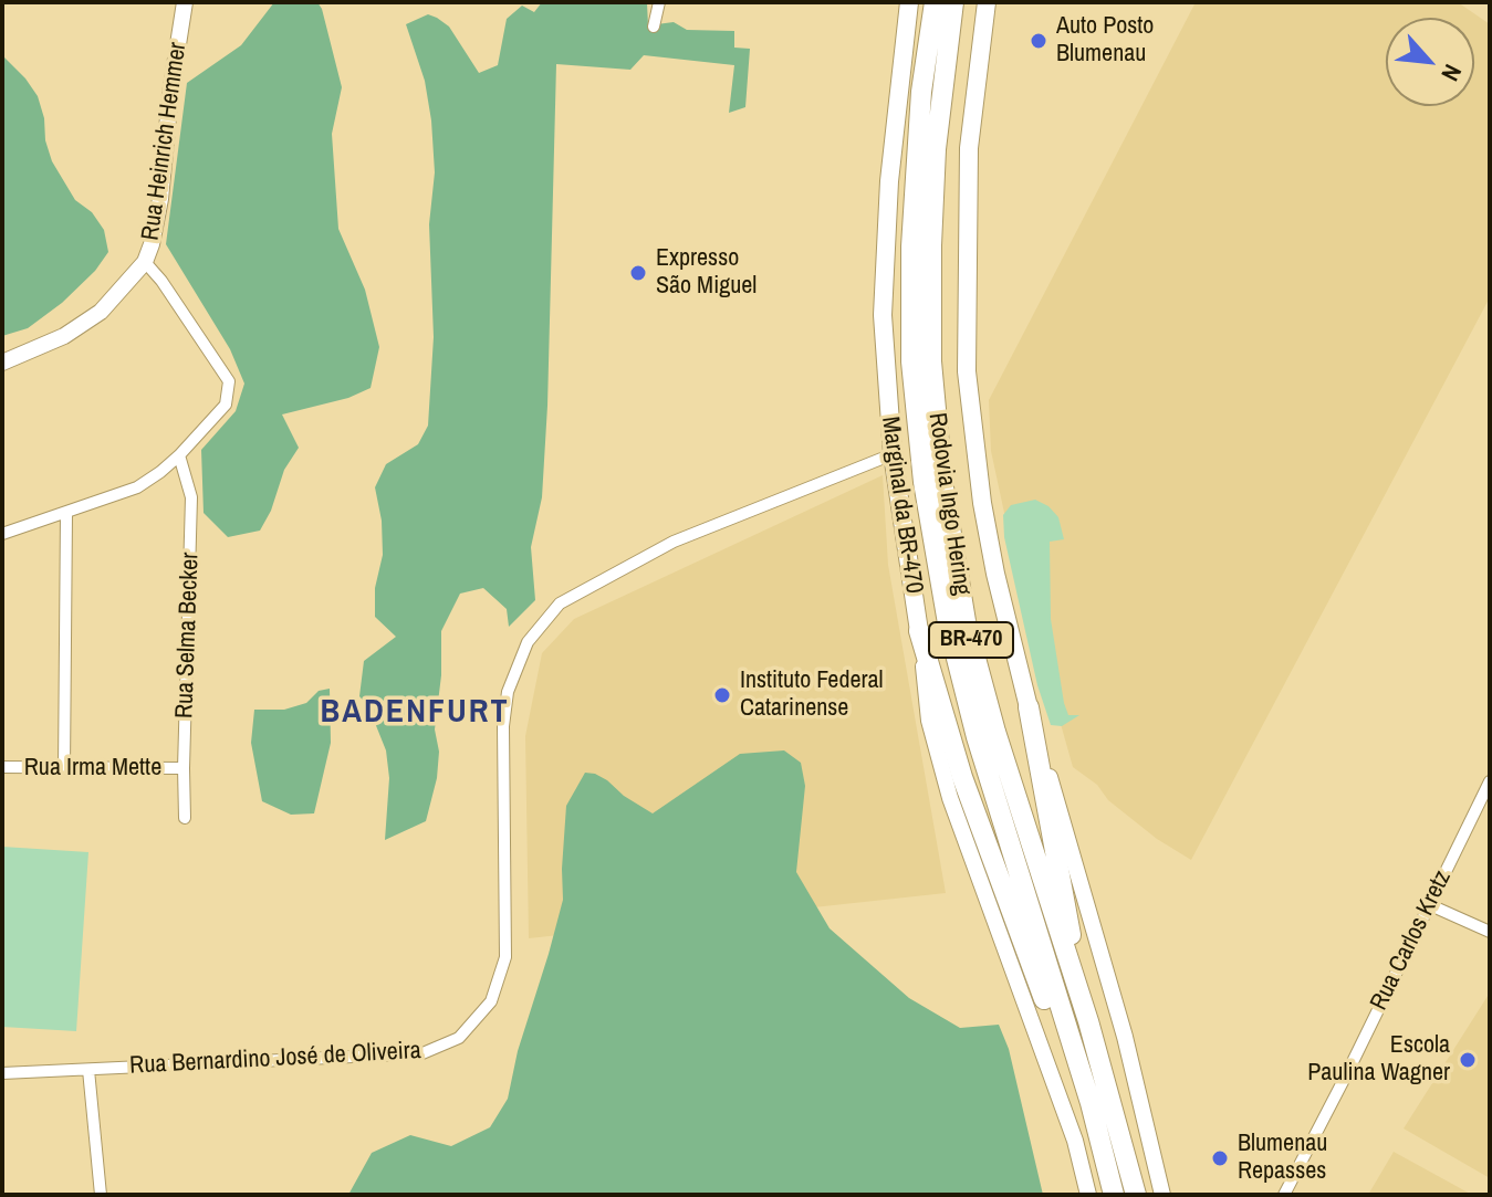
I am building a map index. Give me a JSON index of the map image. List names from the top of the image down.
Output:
{
  "streets": {
    "highway": ["Rodovia Ingo Hering", "BR-470"],
    "main road": ["Rua Heinrich Hemmer", "Marginal da BR-470"],
    "street": [
      "Rua Selma Becker",
      "Rua Irma Mette",
      "Rua Carlos Kretz",
      "Rua Bernardino José de Oliveira"
    ]
  },
  "crossings": [
    ["Marginal da BR-470", "Rua Bernardino José de Oliveira"],
    ["Rua Selma Becker", "Rua Irma Mette"]
  ],
  "districts": ["BADENFURT"],
  "places": [
    "Auto Posto Blumenau",
    "Expresso São Miguel",
    "Instituto Federal Catarinense",
    "Escola Paulina Wagner",
    "Blumenau Repasses"
  ],
  "north": "bottom right"
}
